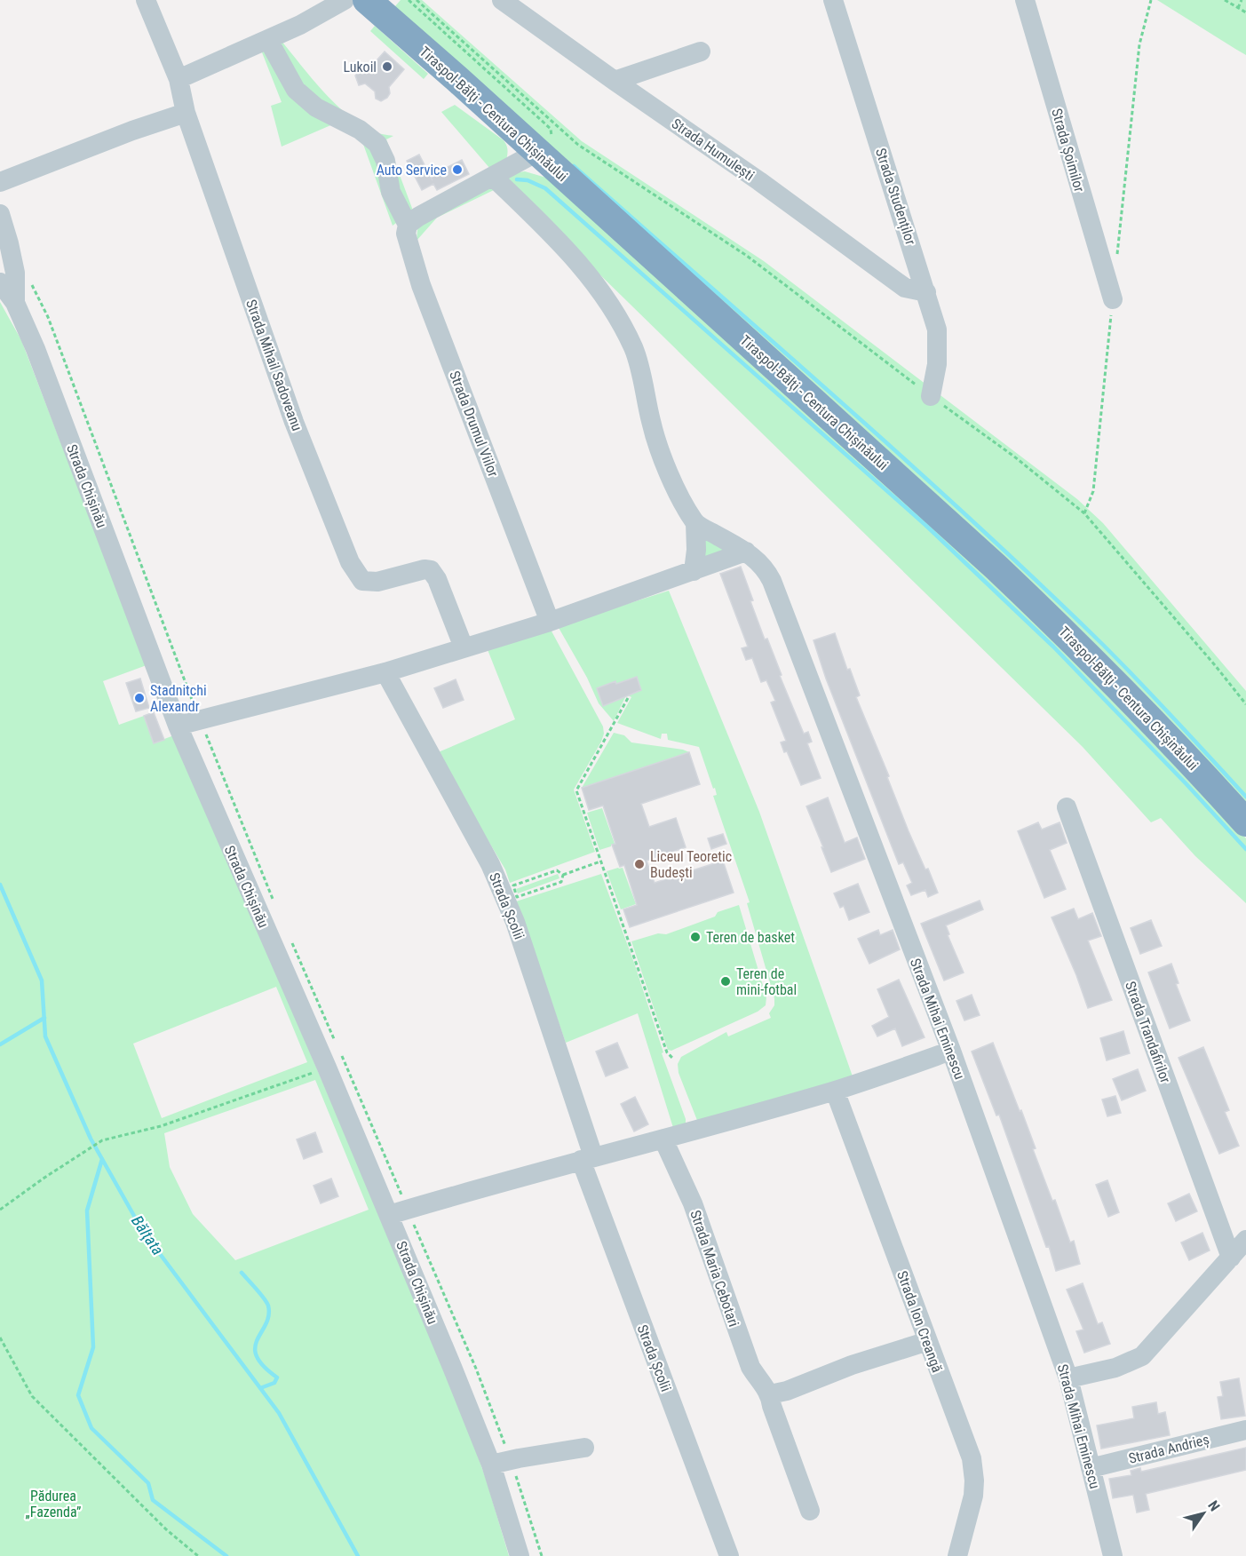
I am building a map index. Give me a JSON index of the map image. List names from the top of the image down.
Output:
{
  "streets": {
    "highway": ["Tiraspol-Bălţi - Centura Chișinăului"],
    "street": [
      "Strada Humulești",
      "Strada Șoimilor",
      "Strada Studenților",
      "Strada Mihail Sadoveanu",
      "Strada Drumul Viilor",
      "Strada Chișinău",
      "Strada Școlii",
      "Strada Mihai Eminescu",
      "Strada Trandafirilor",
      "Strada Maria Cebotari",
      "Strada Ion Creangă",
      "Strada Andrieș"
    ]
  },
  "crossings": [
    ["Strada Humulești", "Strada Studenților"],
    ["Strada Mihai Eminescu", "Strada Andrieș"]
  ],
  "water": ["Bălţata"],
  "parks": ["Pădurea „Fazenda”"],
  "places": [
    "Lukoil",
    "Auto Service",
    "Stadnitchi Alexandr",
    "Liceul Teoretic Budești",
    "Teren de basket",
    "Teren de mini-fotbal"
  ],
  "north": "top right"
}
